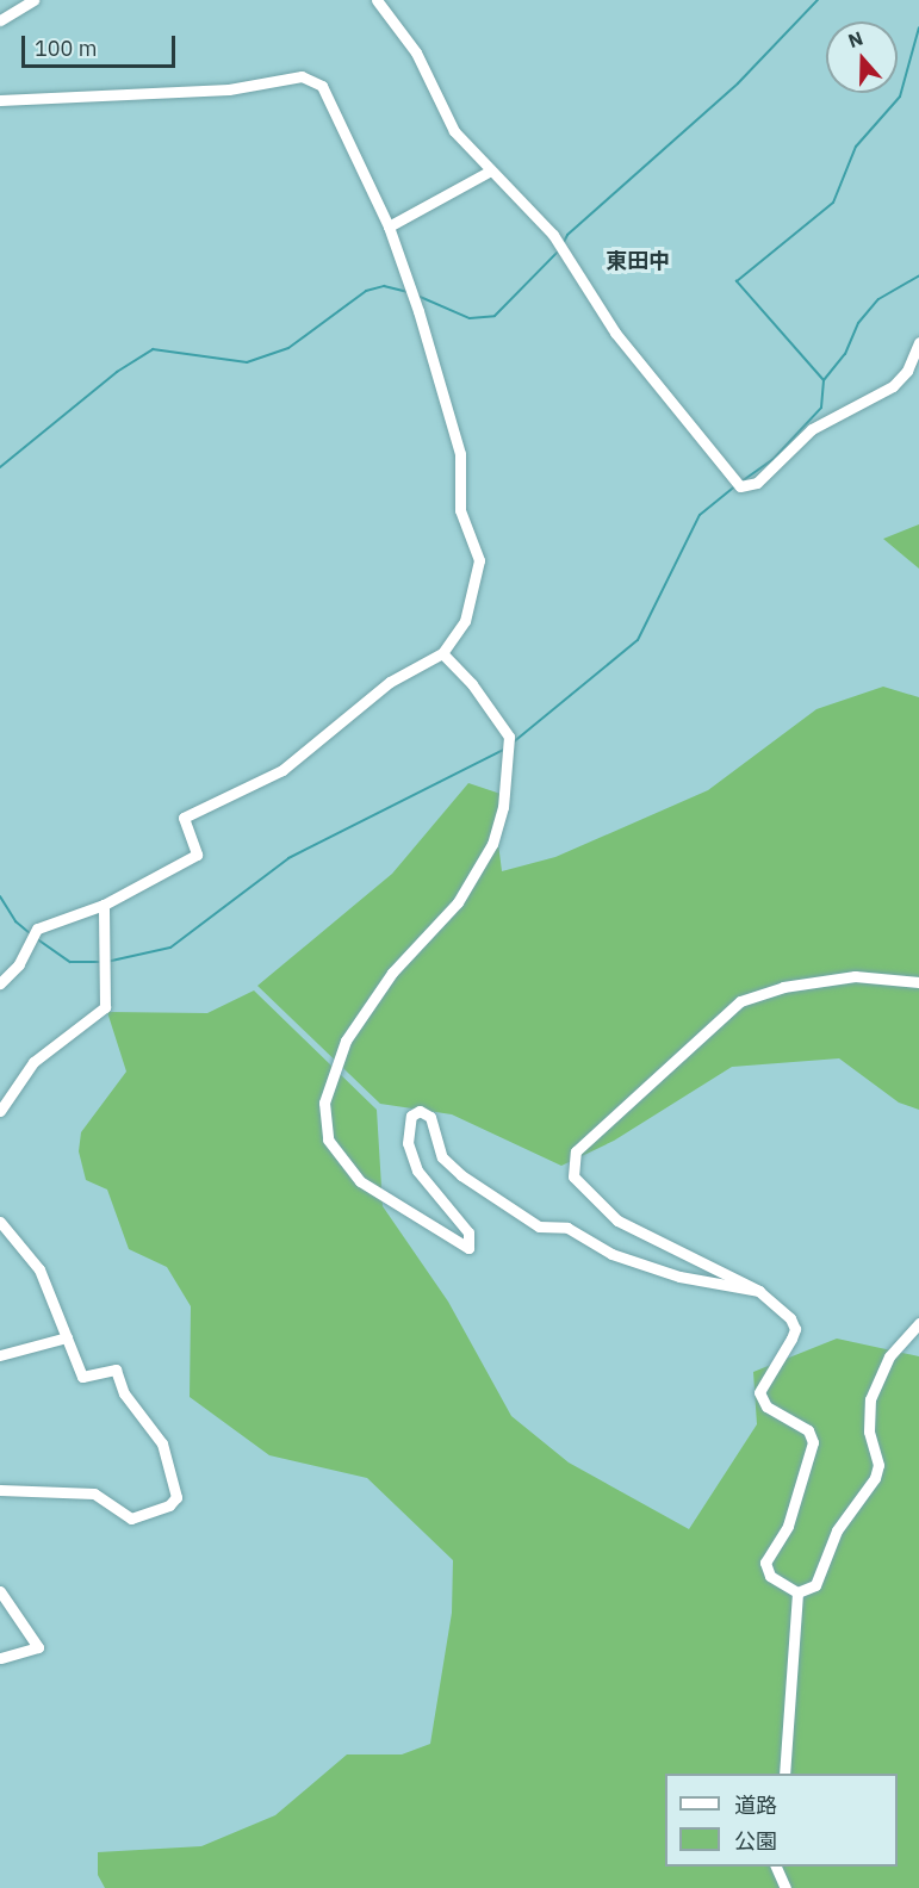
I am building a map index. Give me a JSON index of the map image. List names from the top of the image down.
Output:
{
  "districts": ["東田中"],
  "legend": ["道路", "公園"],
  "scale_bar": "100 m",
  "north": "top"
}
